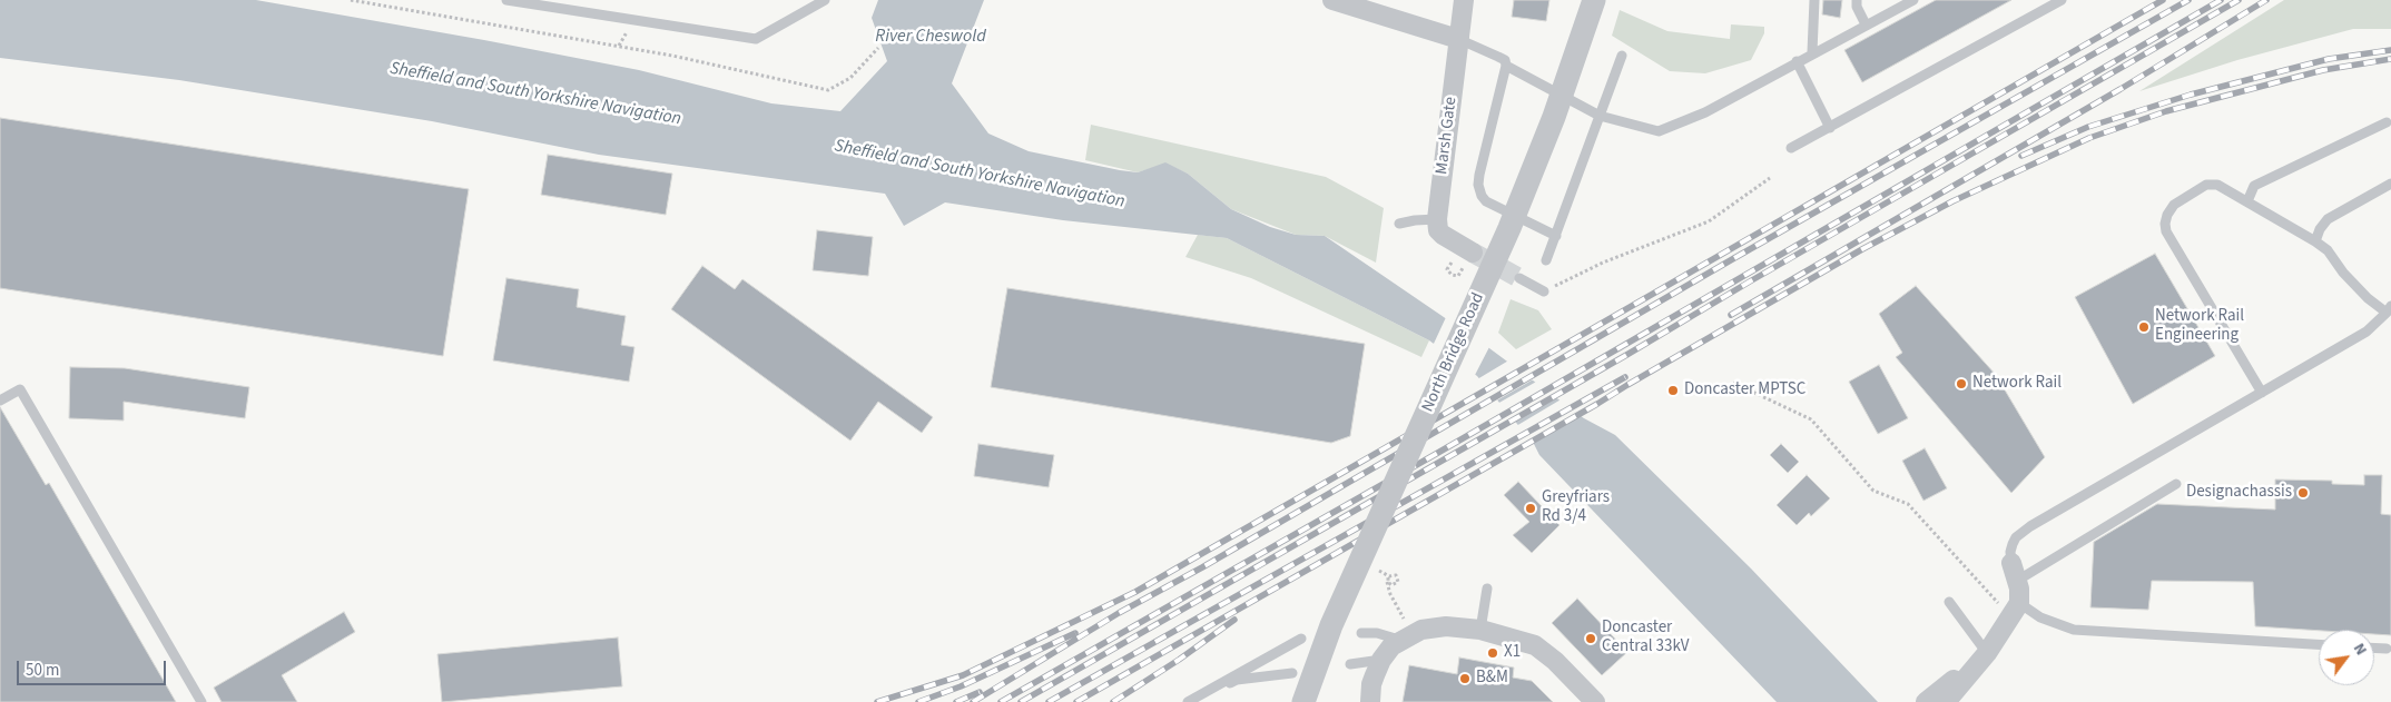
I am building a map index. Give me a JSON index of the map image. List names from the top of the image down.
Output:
{
  "streets": {
    "street": ["Marsh Gate", "North Bridge Road"]
  },
  "water": ["River Cheswold", "Sheffield and South Yorkshire Navigation"],
  "places": [
    "Network Rail Engineering",
    "Network Rail",
    "Doncaster MPTSC",
    "Designachassis",
    "Greyfriars Rd 3/4",
    "Doncaster Central 33kV",
    "X1",
    "B&M"
  ],
  "scale_bar": "50 m",
  "north": "top right"
}
